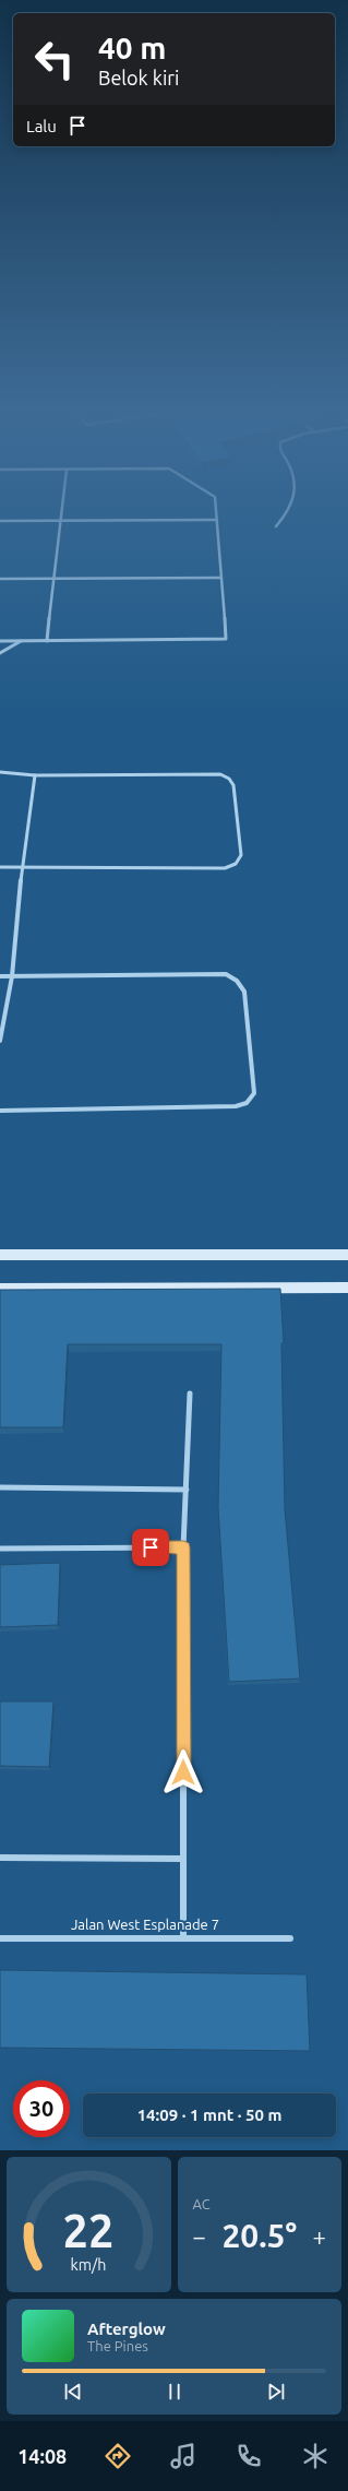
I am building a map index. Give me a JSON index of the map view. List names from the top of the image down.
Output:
{
  "streets": {
    "street": ["Jalan West Esplanade 7"]
  },
  "page": {
    "turn": ["40 m", "Belok kiri"],
    "then": "Lalu",
    "limit": "30",
    "trip": "14:09 · 1 mnt · 50 m",
    "tile": "AC",
    "heat": ["−", "20.5°", "+"],
    "song": ["Afterglow", "The Pines"],
    "tabs": "14:08",
    "gauge": ["22", "km/h"]
  }
}
